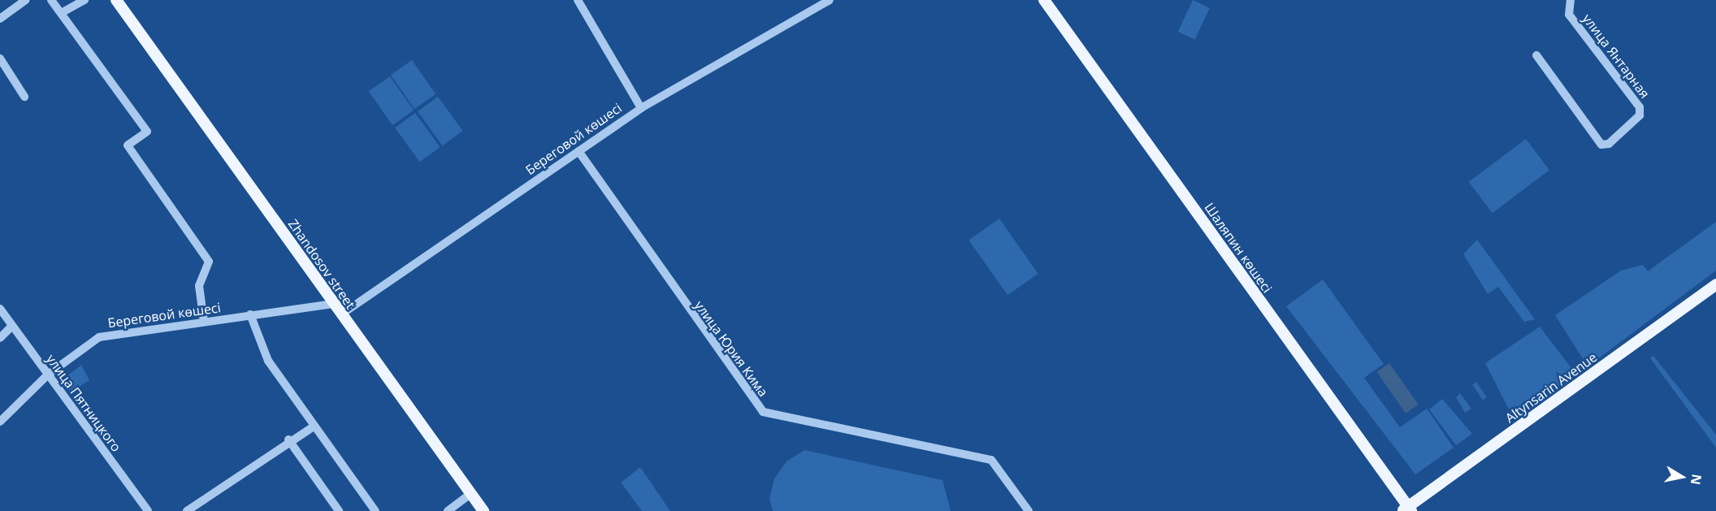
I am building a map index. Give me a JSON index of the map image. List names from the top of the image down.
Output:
{
  "streets": {
    "main road": ["Шаляпин көшесі", "Zhandosov street", "Altynsarin Avenue"],
    "street": [
      "улица Янтарная",
      "Береговой көшесі",
      "улица Юрия Кима",
      "улица Пятницкого"
    ]
  },
  "crossings": [
    ["Береговой көшесі", "Zhandosov street"],
    ["Береговой көшесі", "улица Юрия Кима"],
    ["Береговой көшесі", "улица Пятницкого"],
    ["Шаляпин көшесі", "Altynsarin Avenue"]
  ],
  "north": "right"
}
